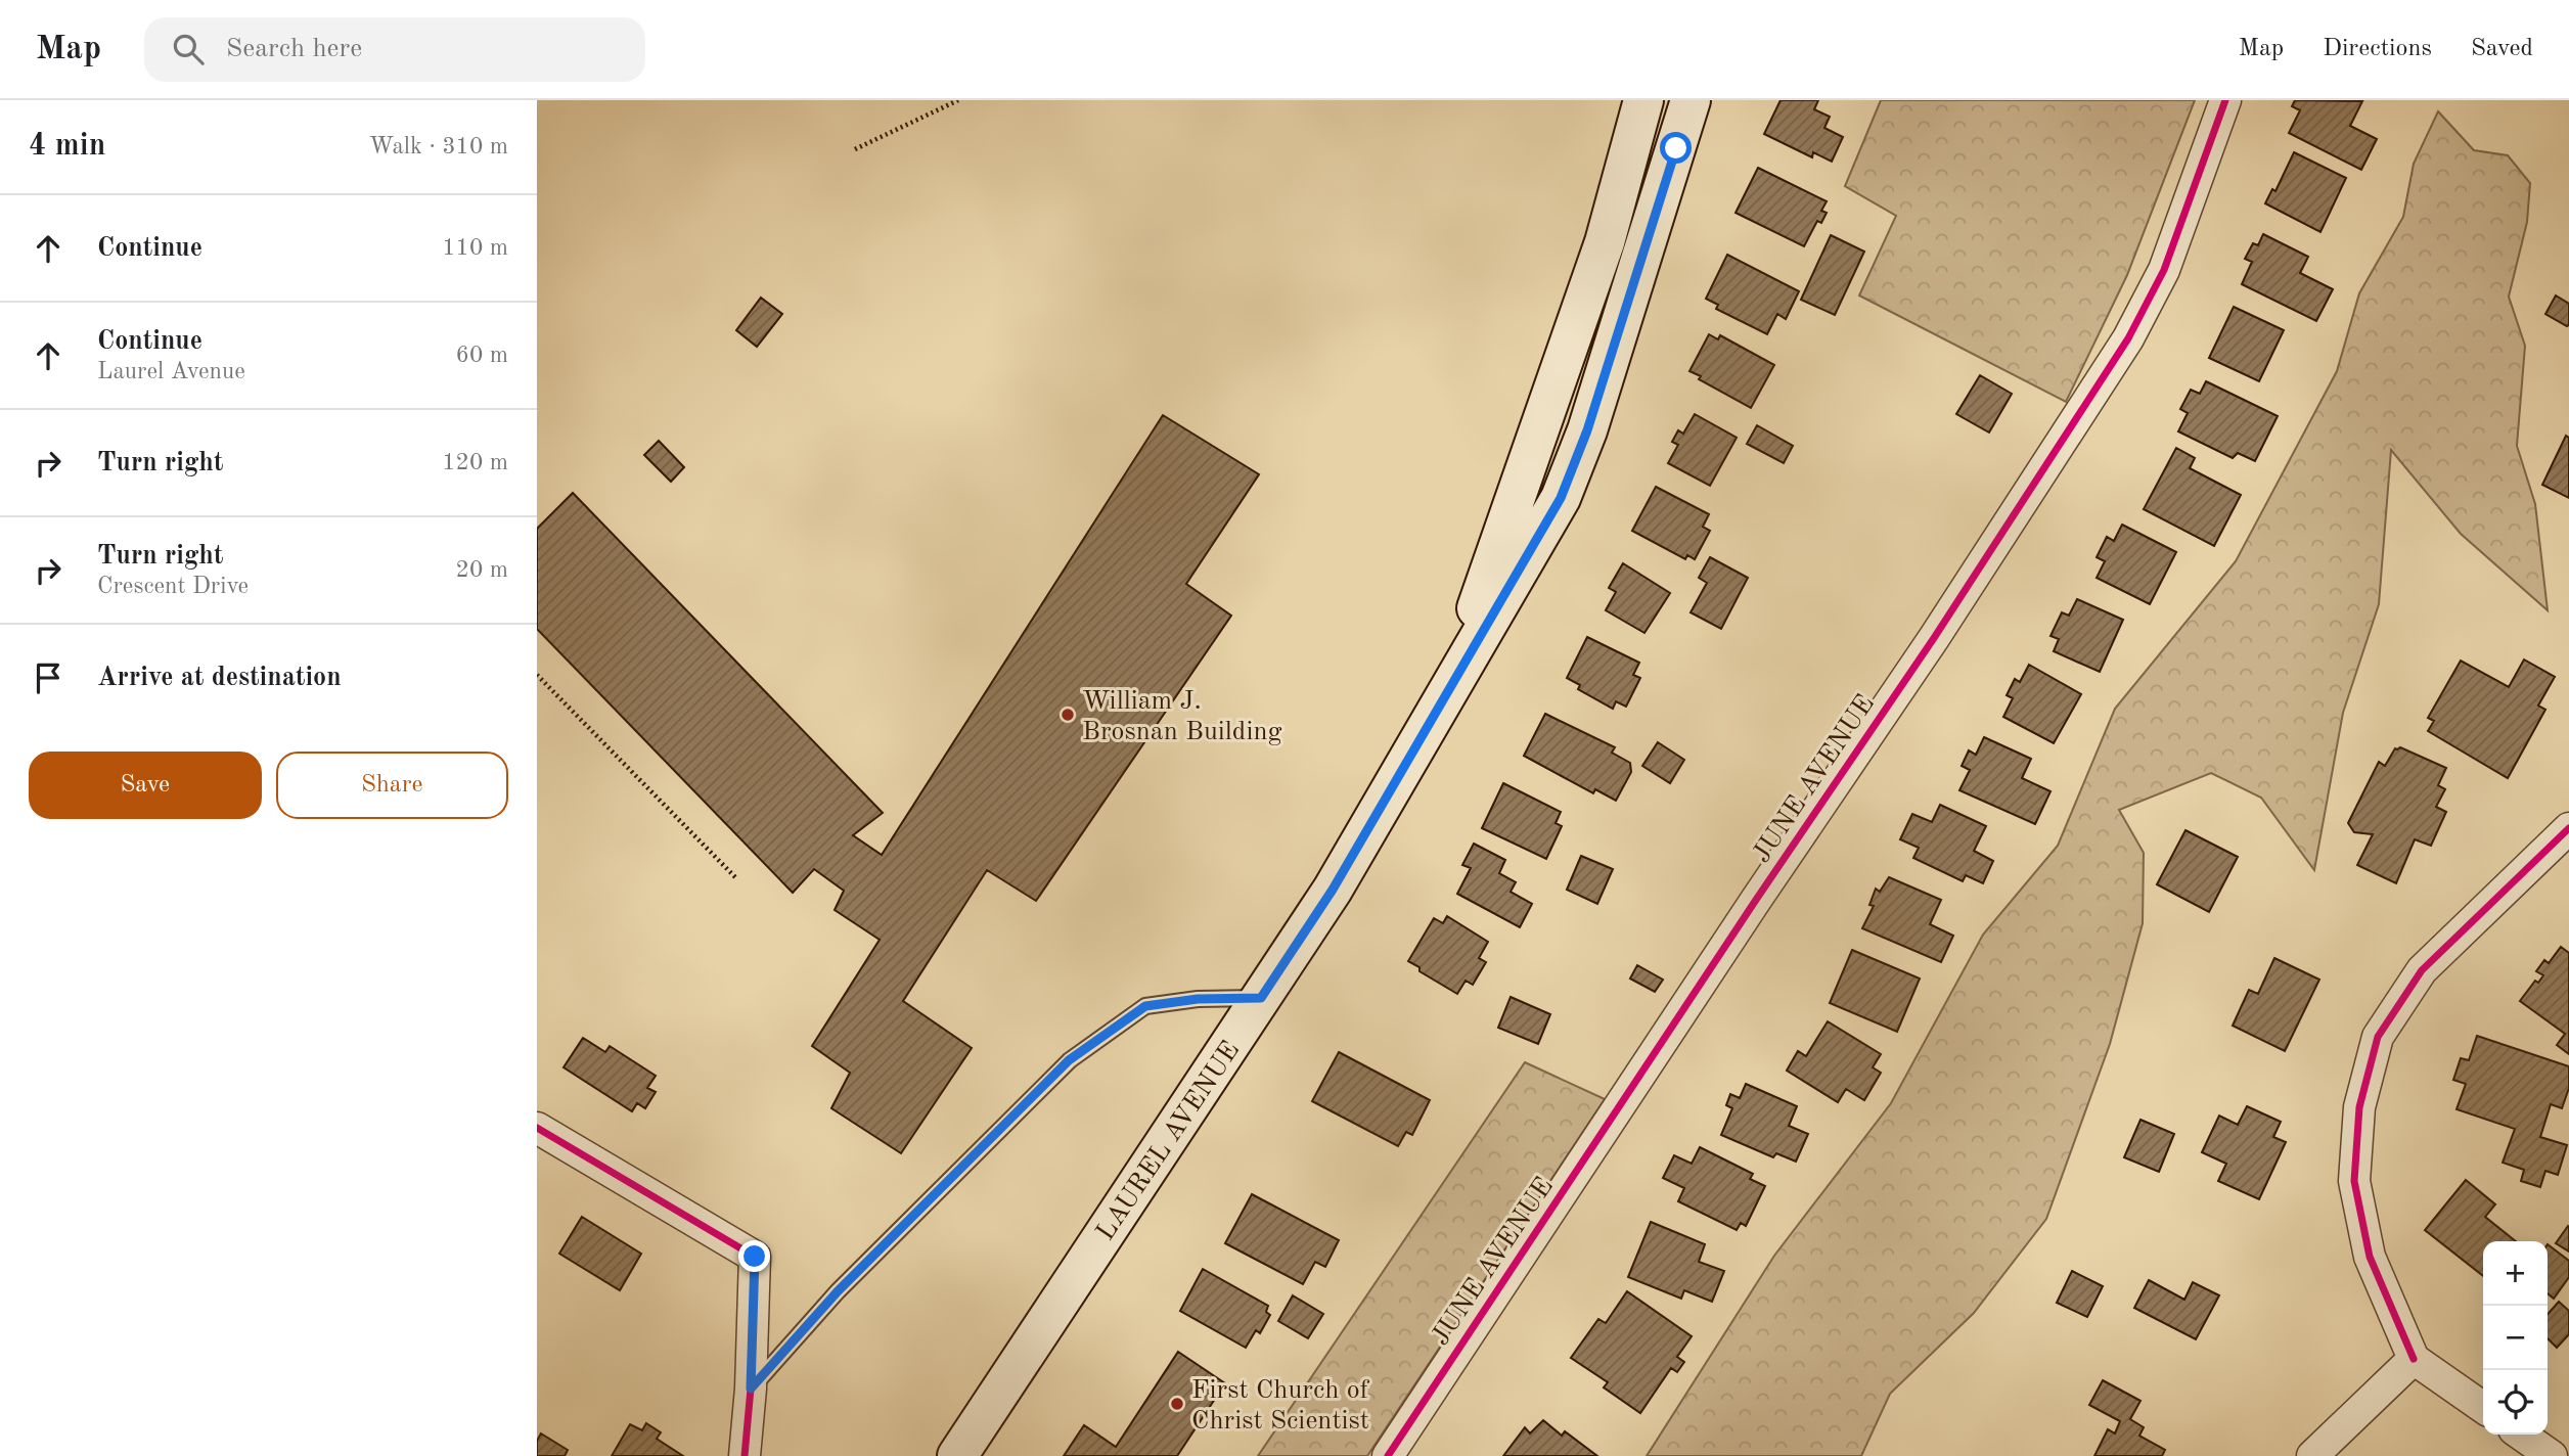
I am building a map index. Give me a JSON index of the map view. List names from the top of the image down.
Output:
{
  "streets": {
    "main road": ["LAUREL AVENUE"],
    "street": ["JUNE AVENUE"]
  },
  "places": ["William J. Brosnan Building", "First Church of Christ Scientist"],
  "page": {
    "header": "Map",
    "search": "Search here",
    "nav": ["Map", "Directions", "Saved"],
    "heading": ["4 min", "Walk · 310 m"],
    "list": [
      ["Continue", "110 m"],
      ["Continue", "Laurel Avenue", "60 m"],
      ["Turn right", "120 m"],
      ["Turn right", "Crescent Drive", "20 m"],
      "Arrive at destination"
    ],
    "buttons": ["Save", "Share"],
    "map_buttons": ["+", "−"]
  }
}
